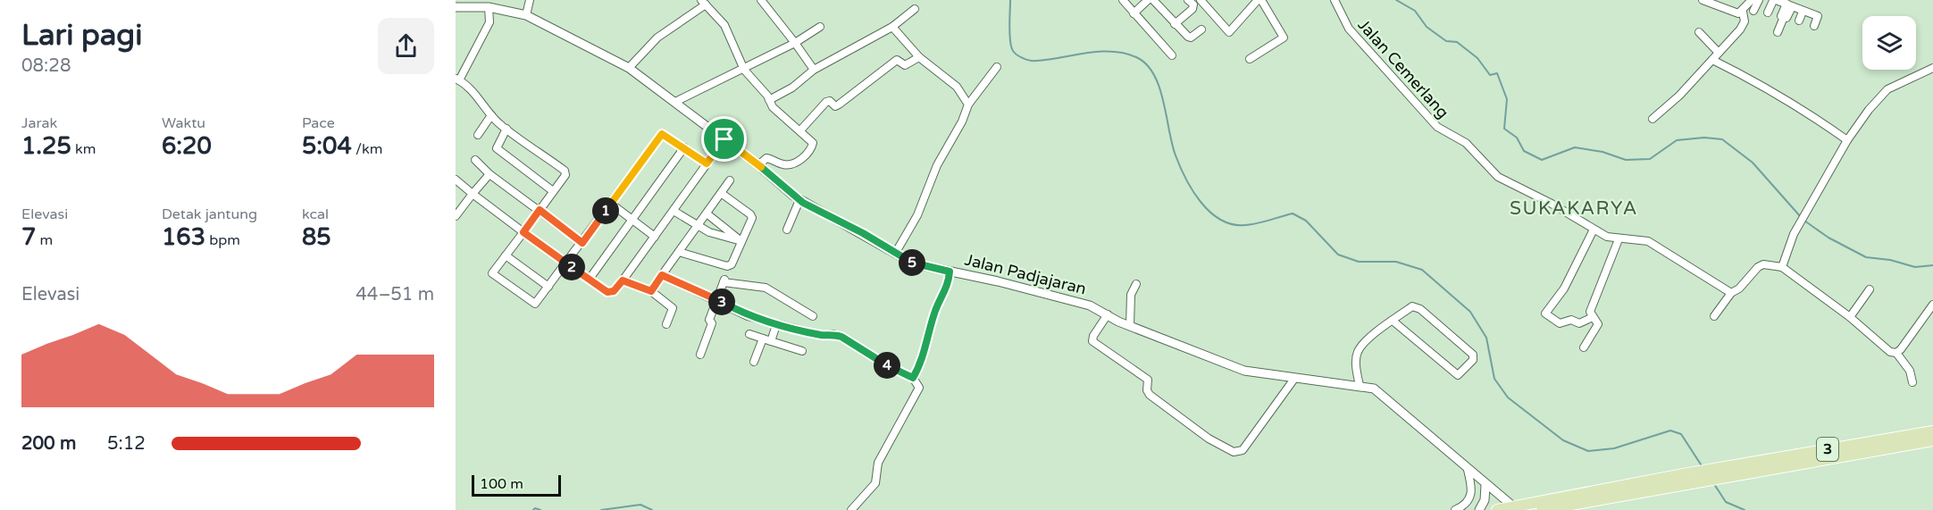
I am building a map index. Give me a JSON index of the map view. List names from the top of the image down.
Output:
{
  "streets": {
    "main road": ["3"],
    "street": ["Jalan Cemerlang", "Jalan Padjajaran"]
  },
  "crossings": [
    ["Jalan Padjajaran", "3"]
  ],
  "districts": ["SUKAKARYA"],
  "scale_bar": "100 m",
  "page": {
    "heading": ["Lari pagi", "08:28"],
    "stats": [
      ["Jarak", "1.25 km"],
      ["Waktu", "6:20"],
      ["Pace", "5:04 /km"],
      ["Elevasi", "7 m"],
      ["Detak jantung", "163 bpm"],
      ["kcal", "85"]
    ],
    "pins": [
      "1",
      "5",
      "2",
      "3",
      "4"
    ],
    "chart": ["Elevasi", "44–51 m"],
    "list": [
      {
        "name": "200 m",
        "note": "5:12"
      }
    ],
    "scale": "100 m"
  }
}
